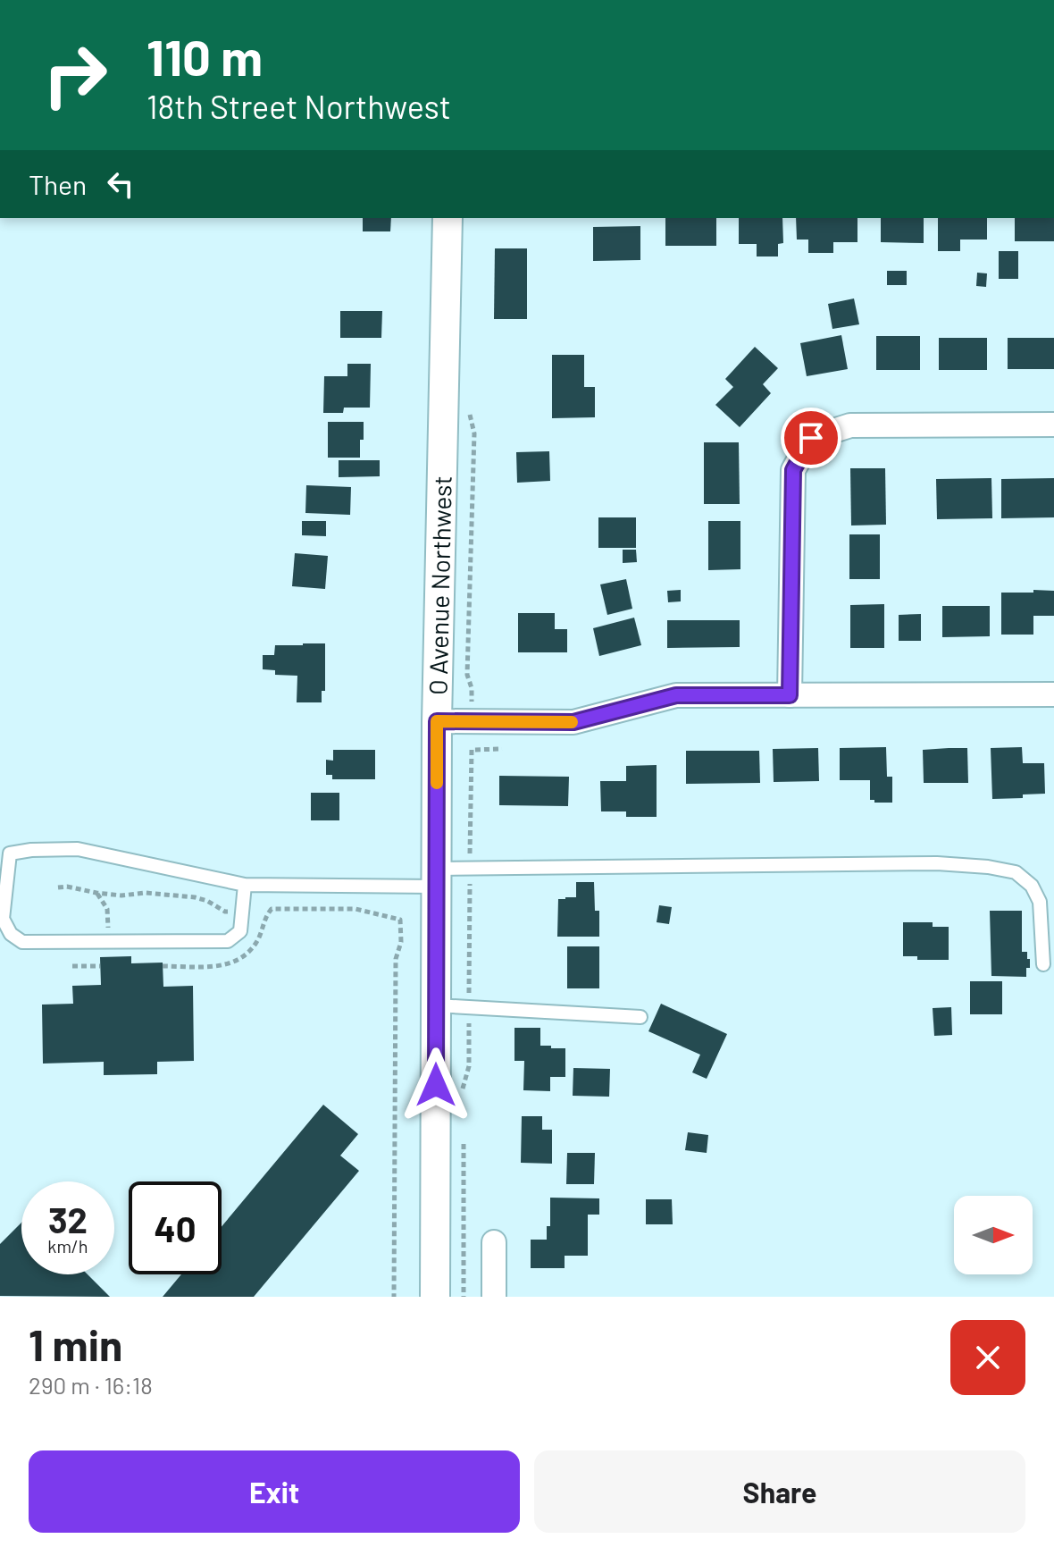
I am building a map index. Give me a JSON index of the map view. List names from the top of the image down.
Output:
{
  "streets": {
    "street": ["O Avenue Northwest"]
  },
  "north": "right",
  "page": {
    "turn": ["110 m", "18th Street Northwest"],
    "then": "Then",
    "speed": "32 km/h",
    "limit": "40",
    "heading": ["1 min", "290 m · 16:18"],
    "buttons": ["Exit", "Share"]
  }
}
